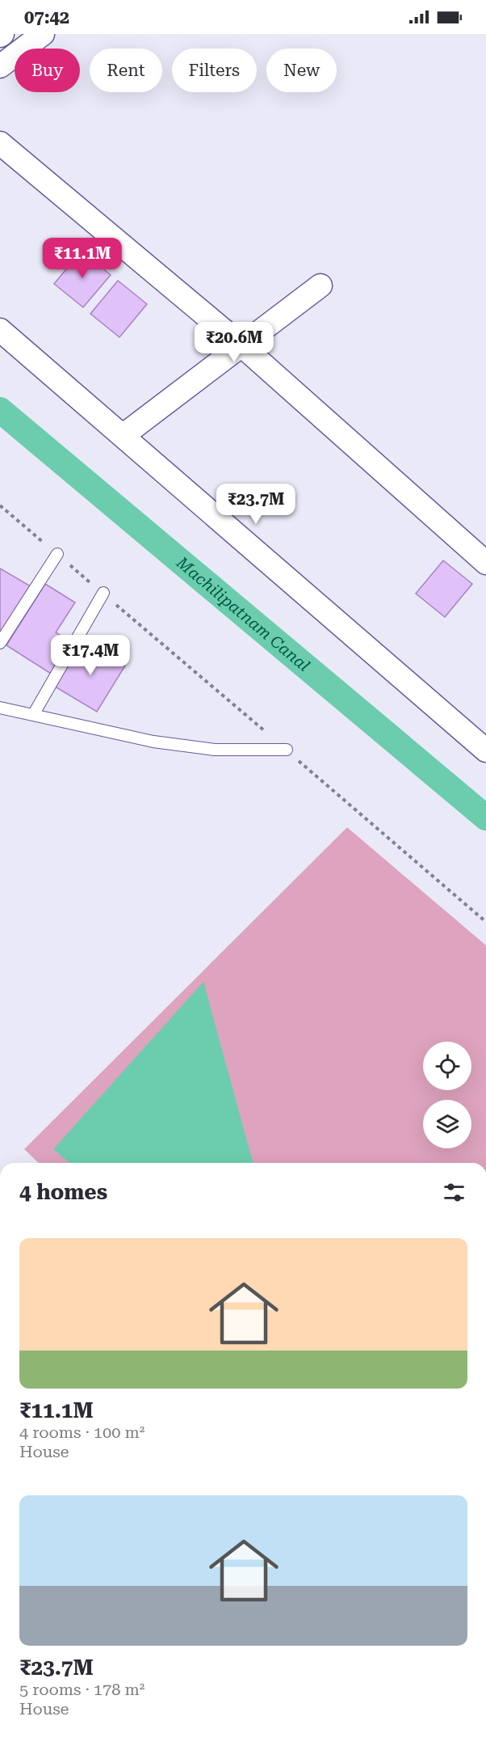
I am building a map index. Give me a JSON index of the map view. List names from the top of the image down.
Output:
{
  "water": ["Machilipatnam Canal"],
  "page": {
    "status": "07:42",
    "chip": [
      "Buy",
      "Rent",
      "Filters",
      "New"
    ],
    "price": [
      "₹11.1M",
      "₹20.6M",
      "₹23.7M",
      "₹17.4M"
    ],
    "heading": "4 homes",
    "list": [
      {
        "name": "₹11.1M",
        "note": "4 rooms · 100 m² · House"
      },
      {
        "name": "₹23.7M",
        "note": "5 rooms · 178 m² · House"
      }
    ]
  }
}
